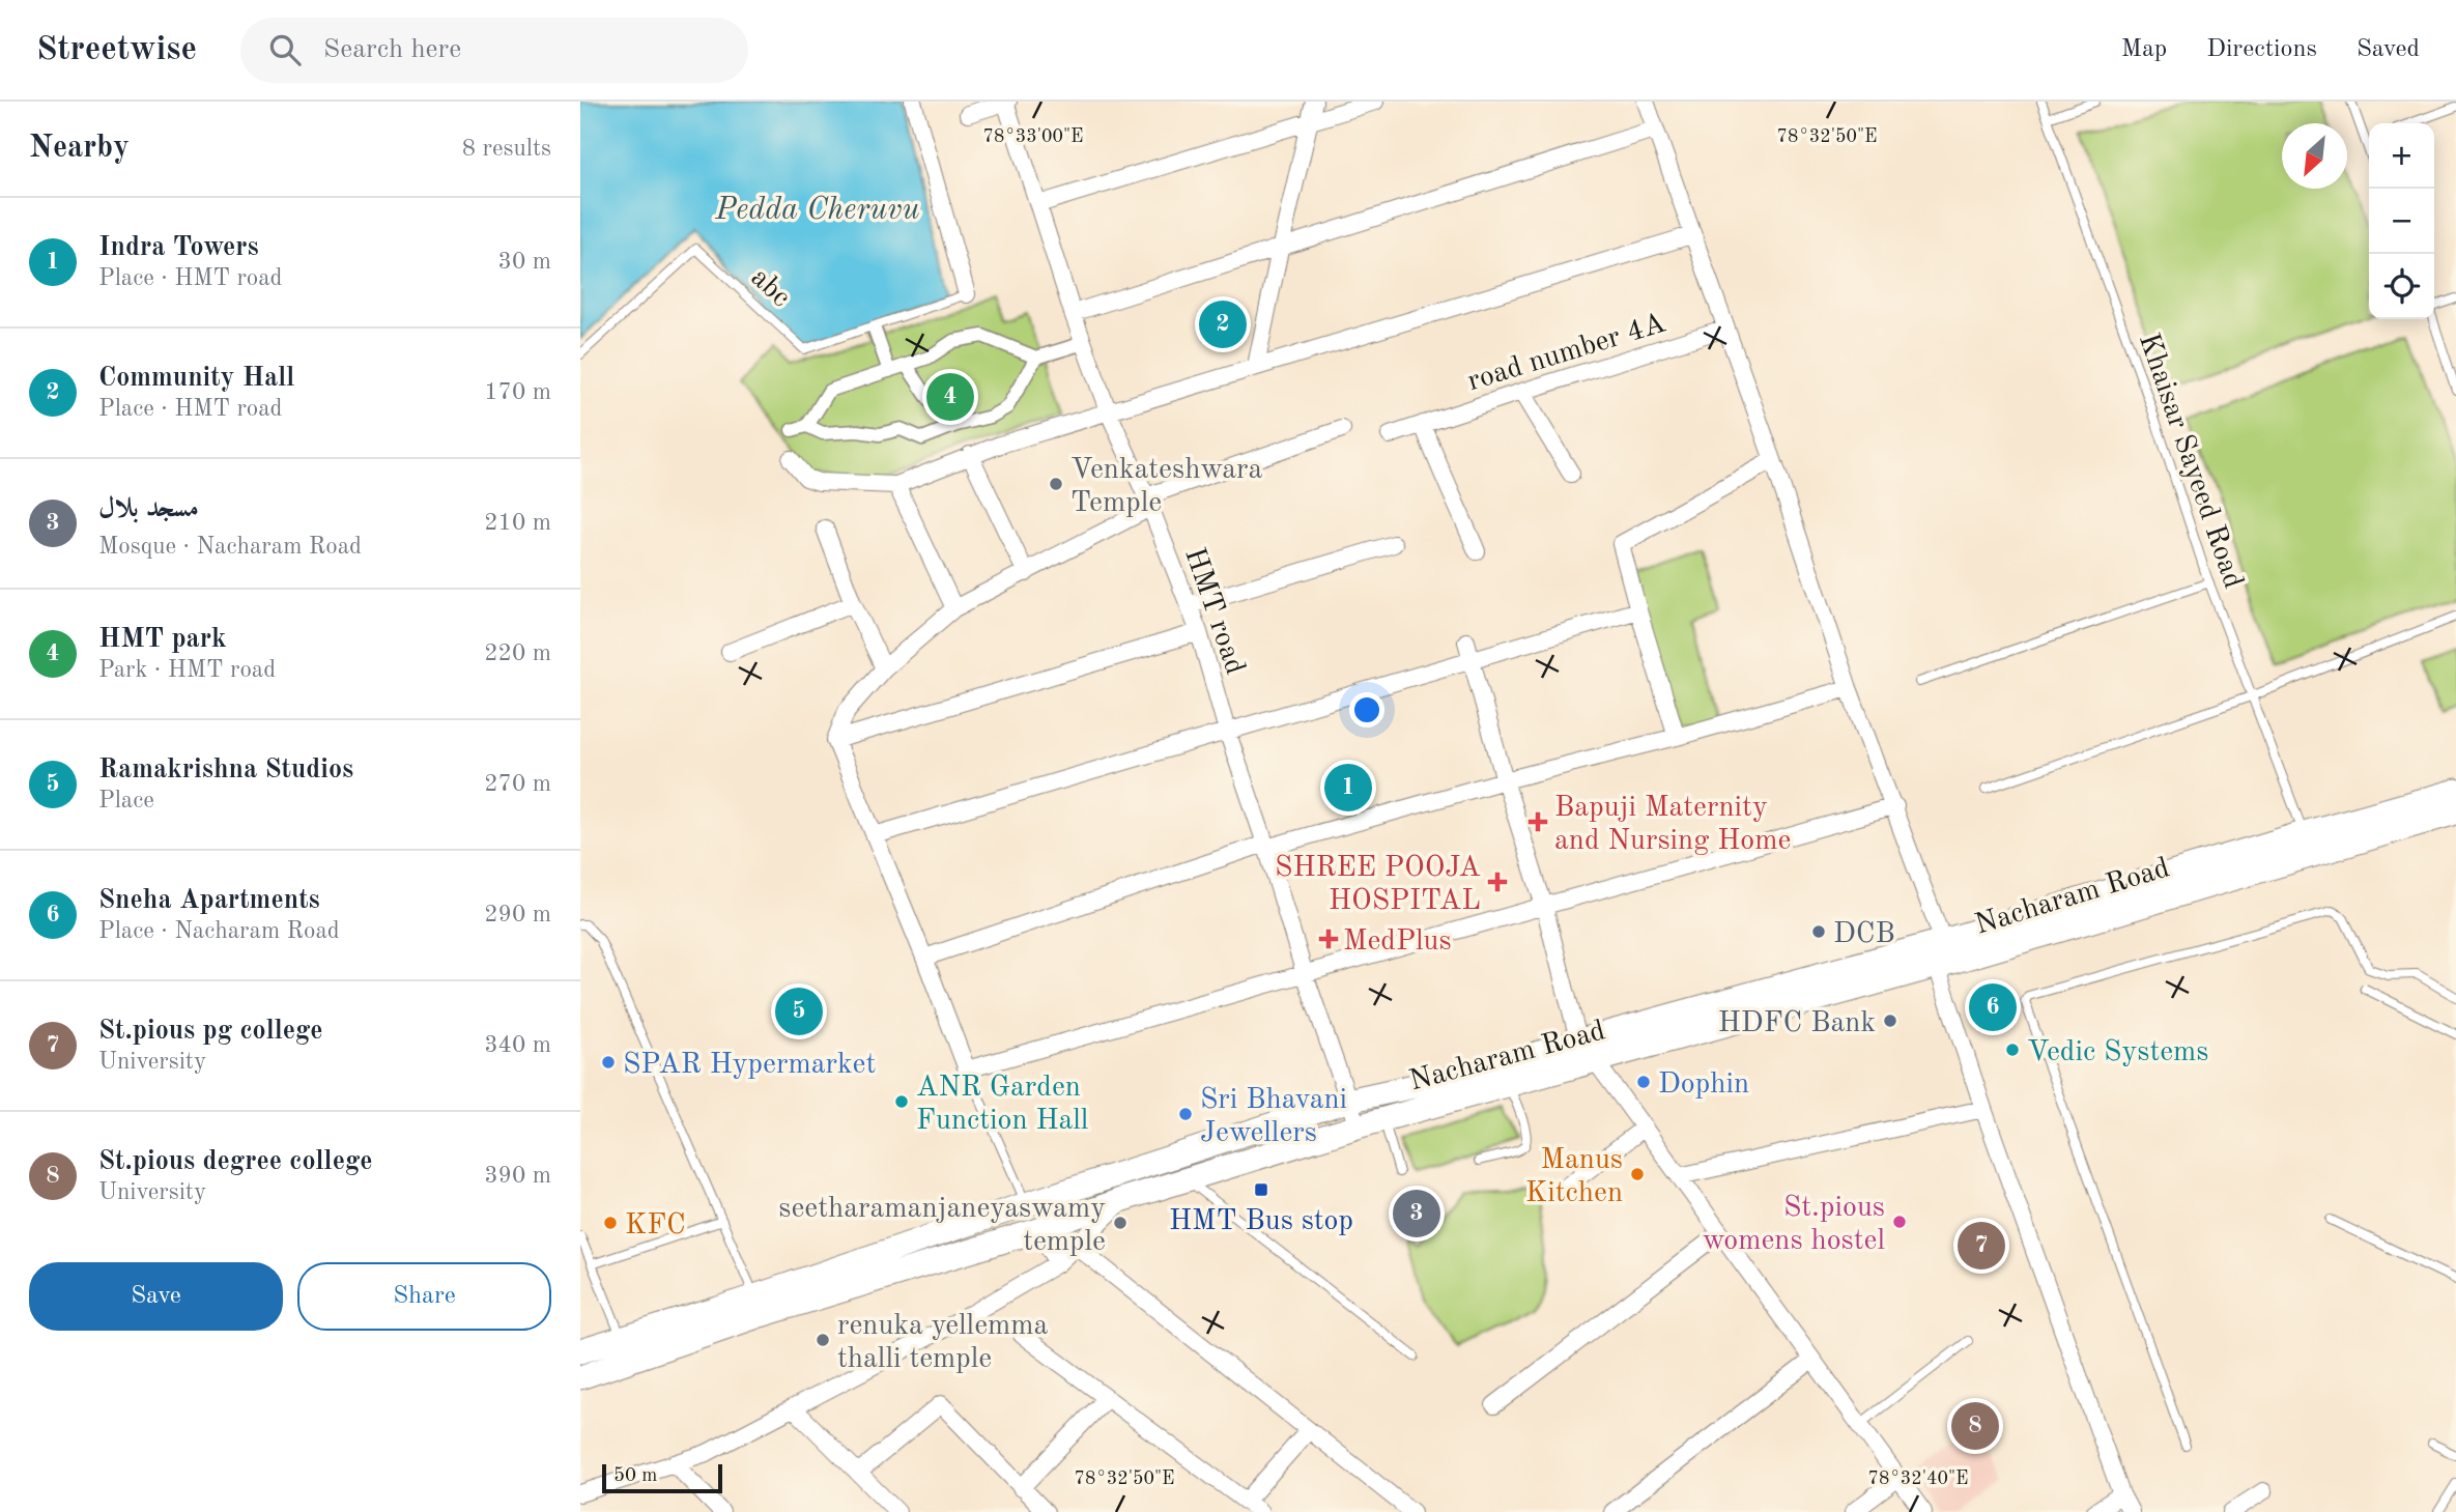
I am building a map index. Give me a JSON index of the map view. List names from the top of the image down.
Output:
{
  "streets": {
    "main road": ["Nacharam Road"],
    "street": ["road number 4A", "HMT road"],
    "lane": ["abc", "Khaisar Sayeed Road"]
  },
  "crossings": [
    ["Khaisar Sayeed Road", "Nacharam Road"],
    ["HMT road", "Nacharam Road"]
  ],
  "water": ["Pedda Cheruvu"],
  "places": {
    "other": [
      "Venkateshwara Temple",
      "DCB",
      "HDFC Bank",
      "Vedic Systems",
      "SPAR Hypermarket",
      "Dophin",
      "ANR Garden Function Hall",
      "Sri Bhavani Jewellers",
      "Manus Kitchen",
      "St.pious womens hostel",
      "KFC",
      "seetharamanjaneyaswamy temple",
      "renuka yellemma thalli temple"
    ],
    "health": ["Bapuji Maternity and Nursing Home", "SHREE POOJA HOSPITAL", "MedPlus"],
    "transit": ["HMT Bus stop"]
  },
  "scale_bar": "50 m",
  "north": "bottom left",
  "page": {
    "header": "Streetwise",
    "search": "Search here",
    "nav": ["Map", "Directions", "Saved"],
    "heading": ["Nearby", "8 results"],
    "map_buttons": ["+", "−"],
    "list": [
      {
        "mark": "1",
        "name": "Indra Towers",
        "note": "Place · HMT road",
        "value": "30 m"
      },
      {
        "mark": "2",
        "name": "Community Hall",
        "note": "Place · HMT road",
        "value": "170 m"
      },
      {
        "mark": "3",
        "name": "مسجد بلال",
        "note": "Mosque · Nacharam Road",
        "value": "210 m"
      },
      {
        "mark": "4",
        "name": "HMT park",
        "note": "Park · HMT road",
        "value": "220 m"
      },
      {
        "mark": "5",
        "name": "Ramakrishna Studios",
        "note": "Place",
        "value": "270 m"
      },
      {
        "mark": "6",
        "name": "Sneha Apartments",
        "note": "Place · Nacharam Road",
        "value": "290 m"
      },
      {
        "mark": "7",
        "name": "St.pious pg college",
        "note": "University",
        "value": "340 m"
      },
      {
        "mark": "8",
        "name": "St.pious degree college",
        "note": "University",
        "value": "390 m"
      }
    ],
    "pins": [
      "2",
      "4",
      "1",
      "6",
      "5",
      "3",
      "7",
      "8"
    ],
    "buttons": ["Save", "Share"],
    "scale": "50 m"
  },
  "coordinates": ["78°33'00\"E", "78°32'50\"E", "78°32'40\"E"]
}
